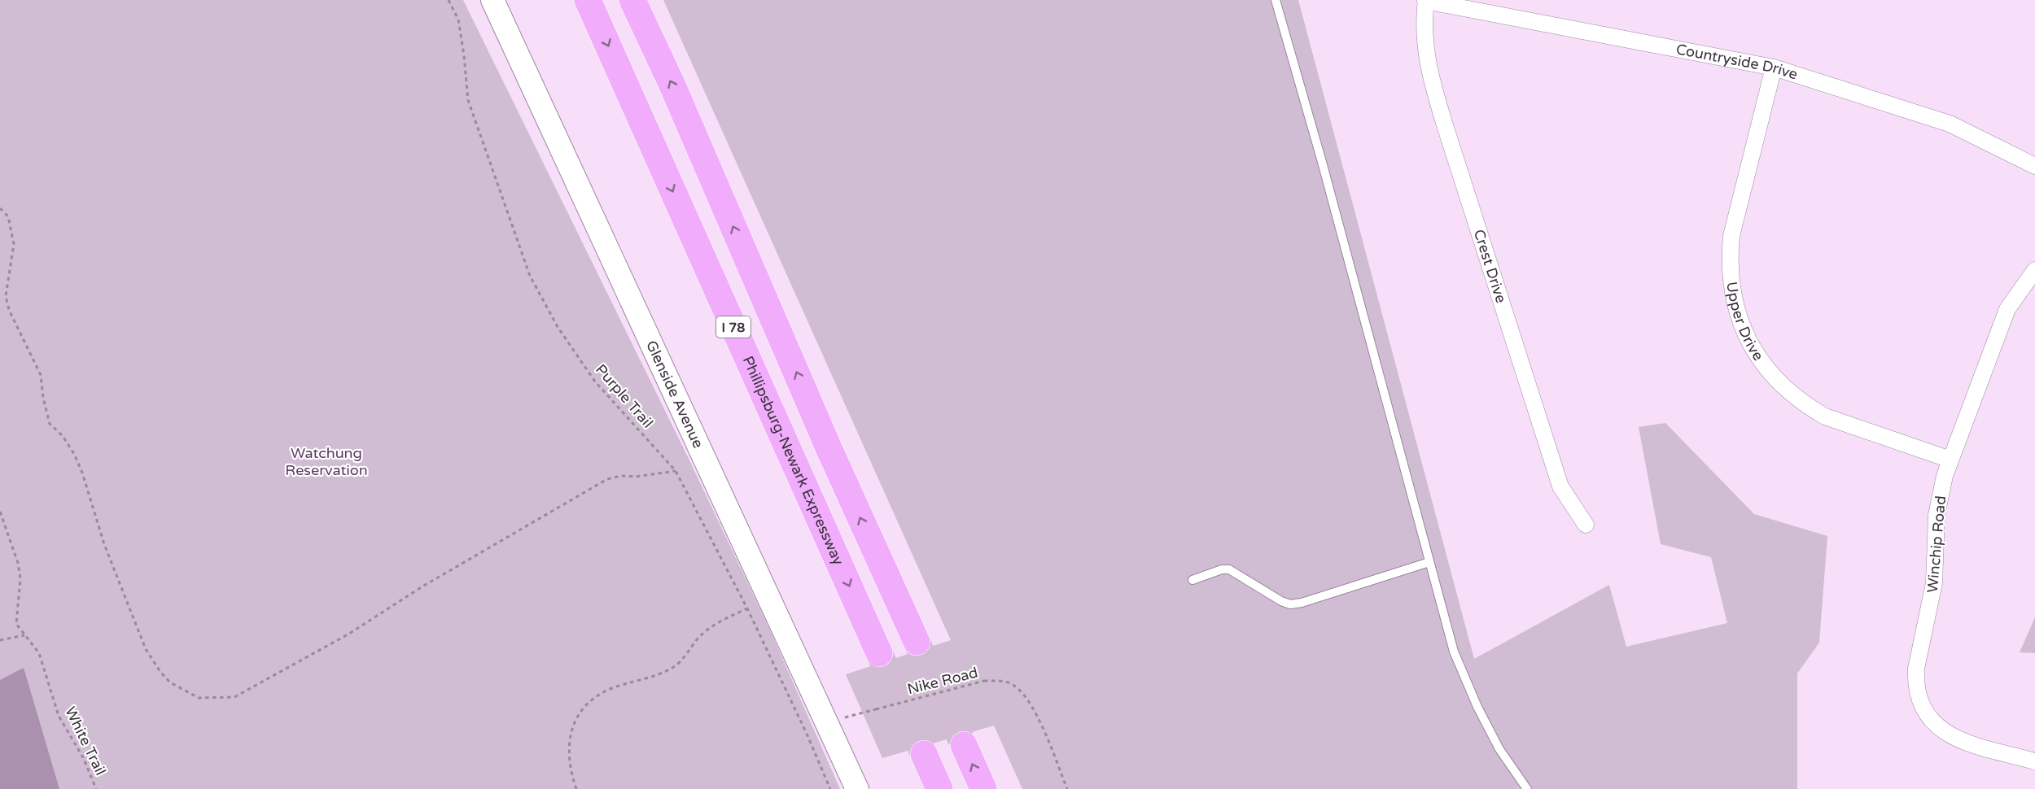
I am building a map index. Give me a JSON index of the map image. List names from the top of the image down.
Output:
{
  "streets": {
    "highway": ["I 78", "Phillipsburg-Newark Expressway"],
    "main road": ["Glenside Avenue"],
    "street": [
      "Countryside Drive",
      "Crest Drive",
      "Upper Drive",
      "Winchip Road"
    ],
    "path": ["Purple Trail", "Nike Road", "White Trail"]
  },
  "crossings": [
    ["Countryside Drive", "Crest Drive"],
    ["Countryside Drive", "Upper Drive"],
    ["Upper Drive", "Winchip Road"],
    ["Glenside Avenue", "Nike Road"]
  ],
  "parks": ["Watchung Reservation"]
}
